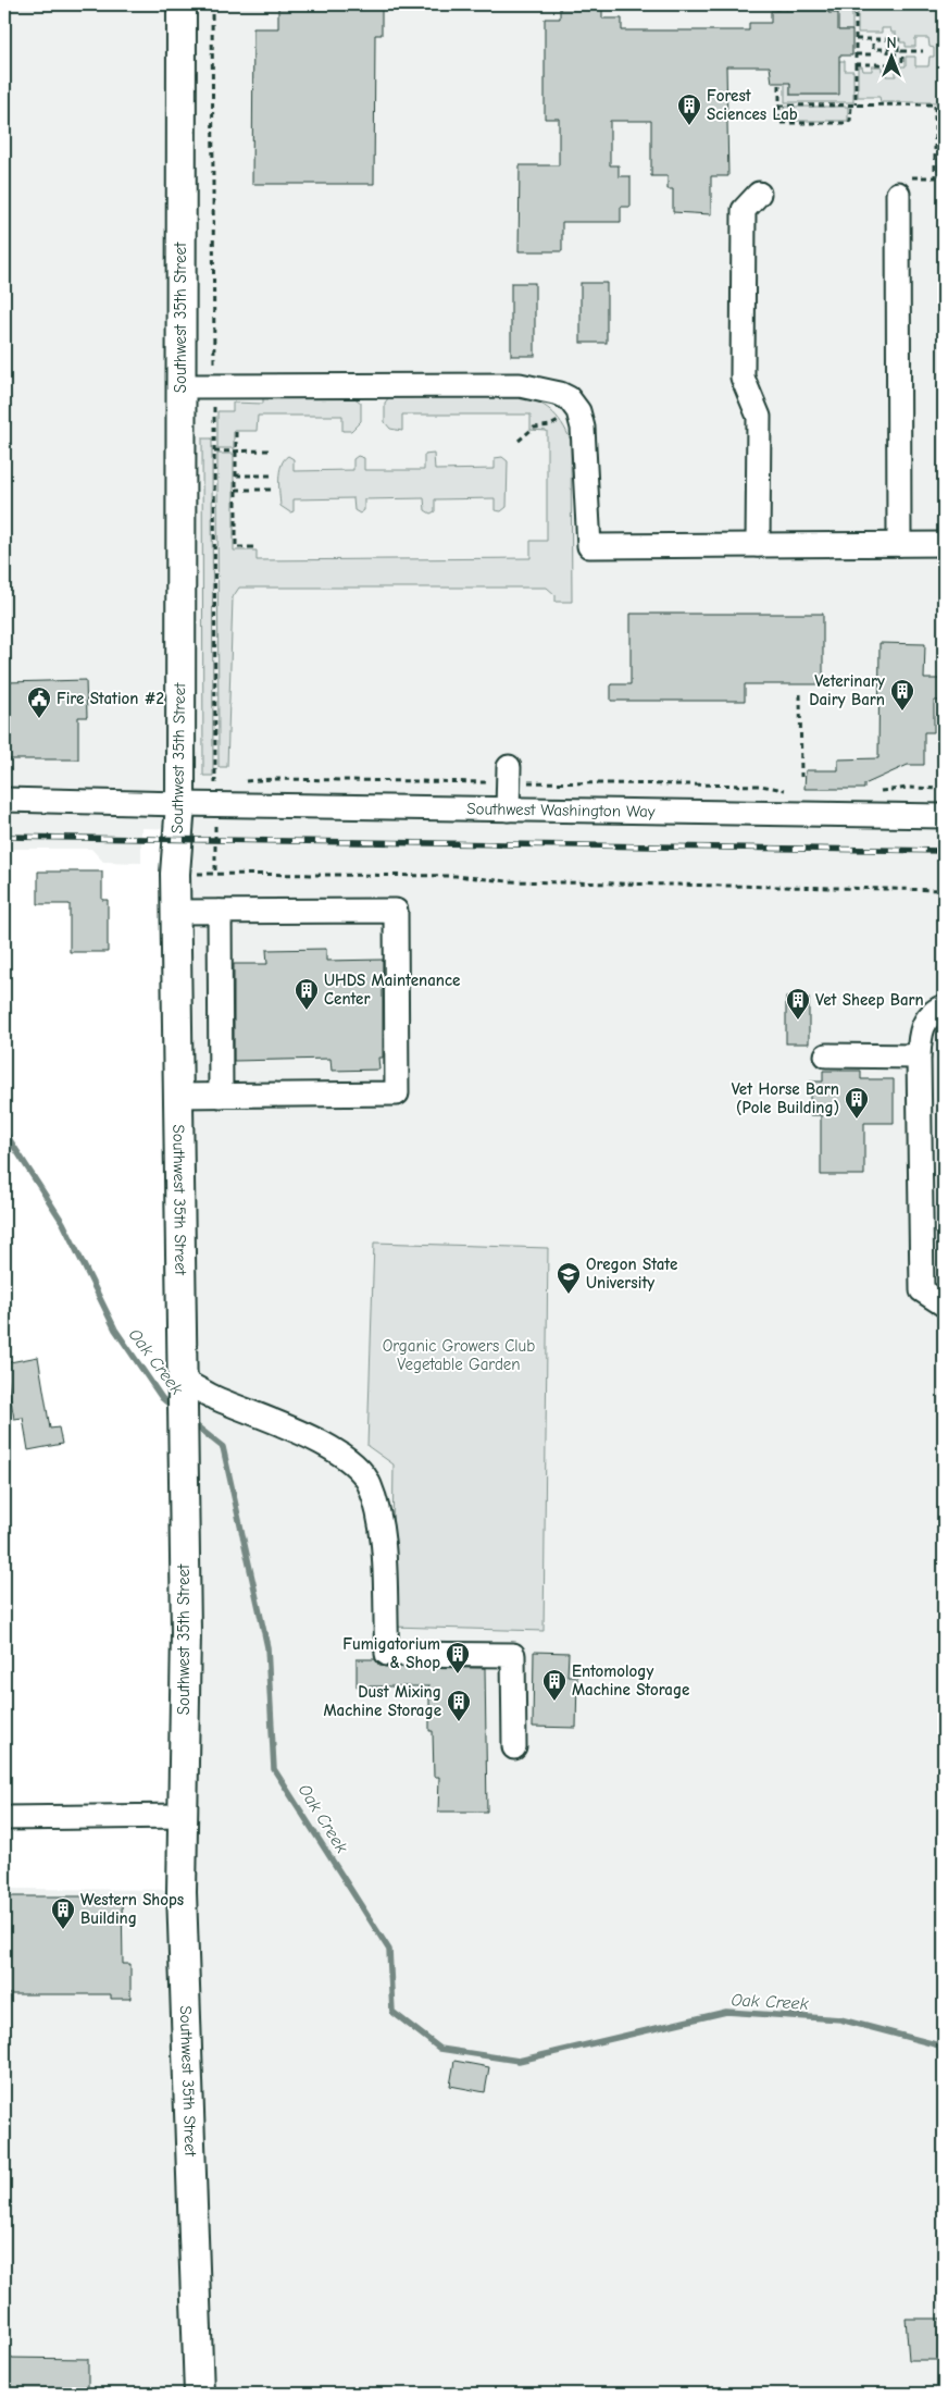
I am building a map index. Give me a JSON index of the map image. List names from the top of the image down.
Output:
{
  "streets": {
    "main road": ["Southwest 35th Street"],
    "street": ["Southwest Washington Way"]
  },
  "crossings": [
    ["Southwest 35th Street", "Southwest Washington Way"]
  ],
  "water": ["Oak Creek"],
  "parks": ["Organic Growers Club Vegetable Garden"],
  "places": {
    "building": [
      "Forest Sciences Lab",
      "Veterinary Dairy Barn",
      "UHDS Maintenance Center",
      "Vet Sheep Barn",
      "Vet Horse Barn (Pole Building)",
      "Fumigatorium & Shop",
      "Entomology Machine Storage",
      "Dust Mixing Machine Storage",
      "Western Shops Building"
    ],
    "public building": ["Fire Station #2"],
    "school or university": ["Oregon State University"]
  },
  "north": "top"
}
